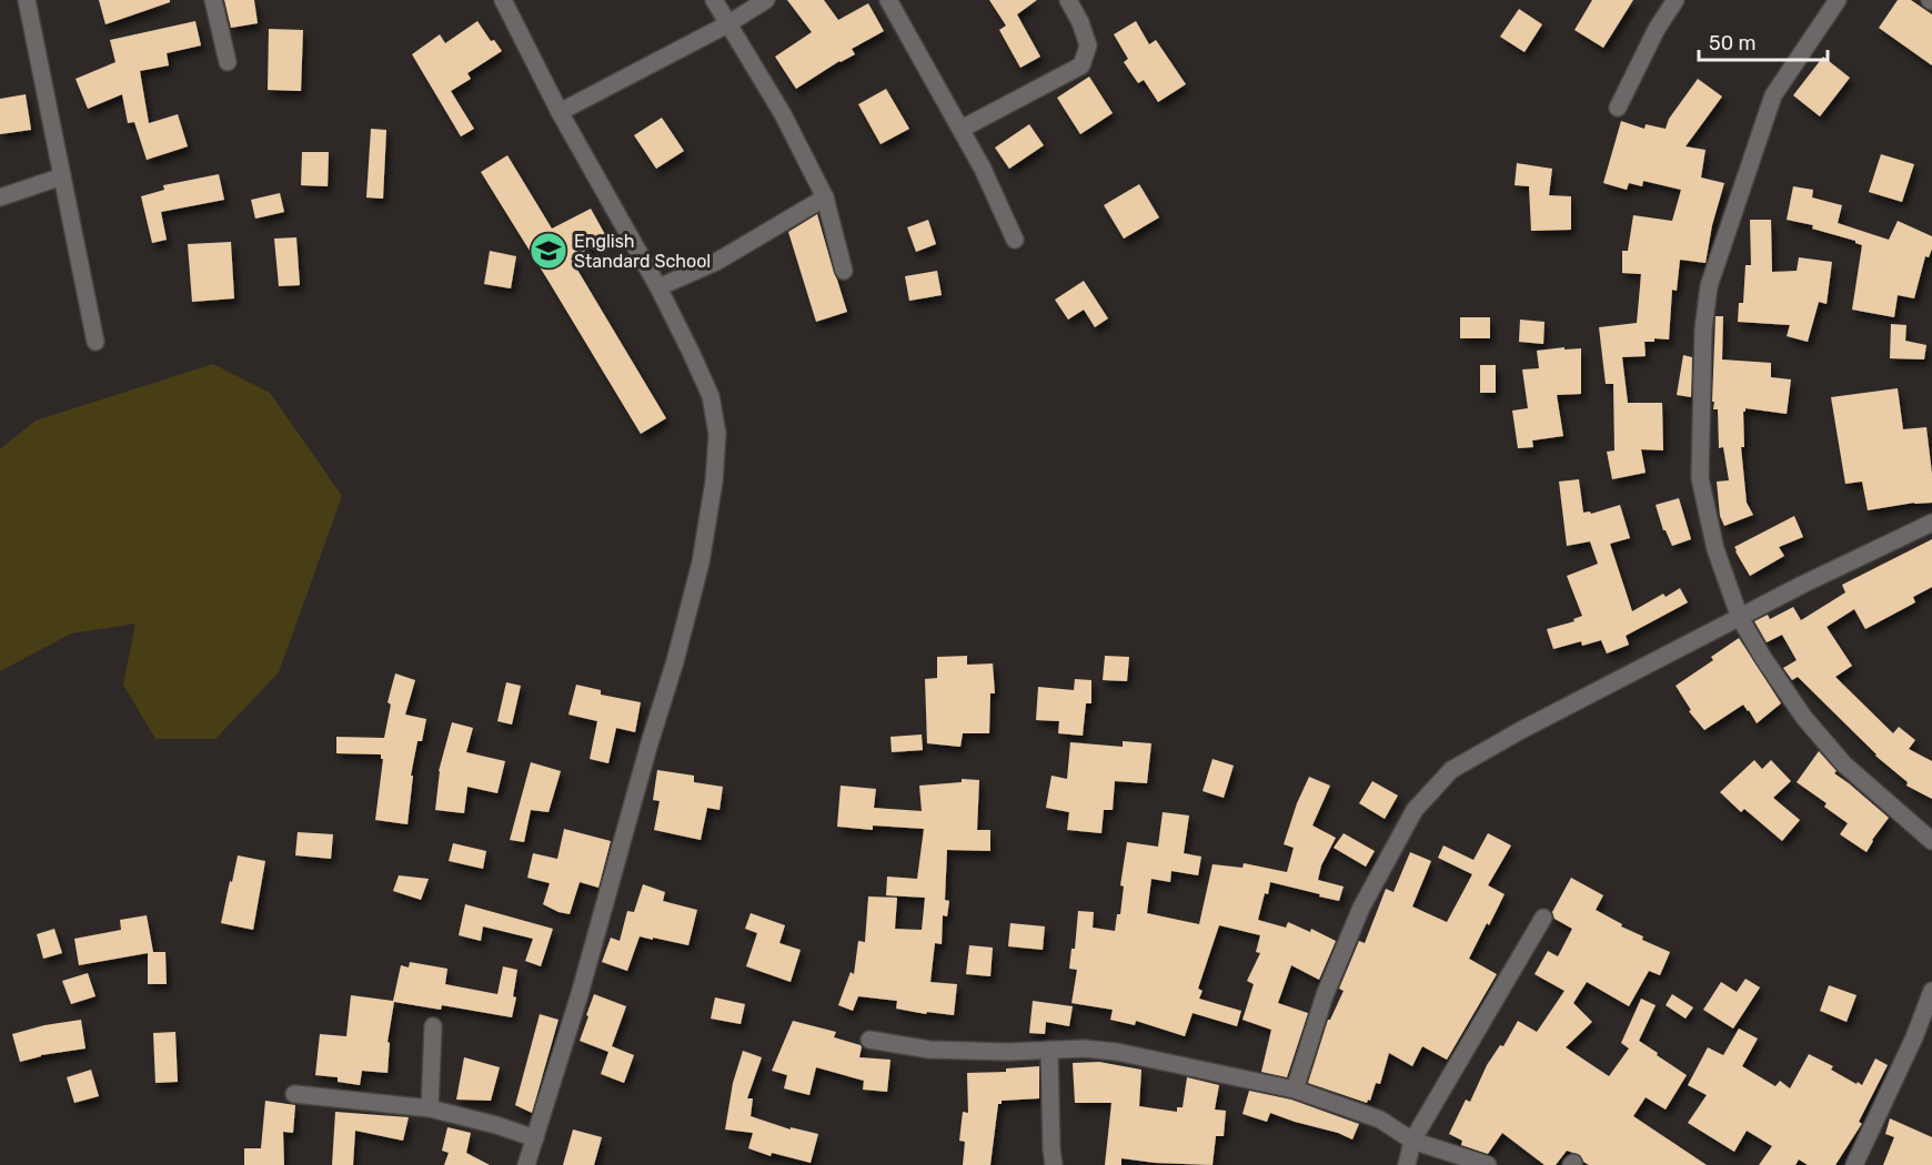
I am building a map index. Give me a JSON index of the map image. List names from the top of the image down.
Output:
{
  "places": {
    "school or university": ["English Standard School"]
  },
  "scale_bar": "50 m"
}
